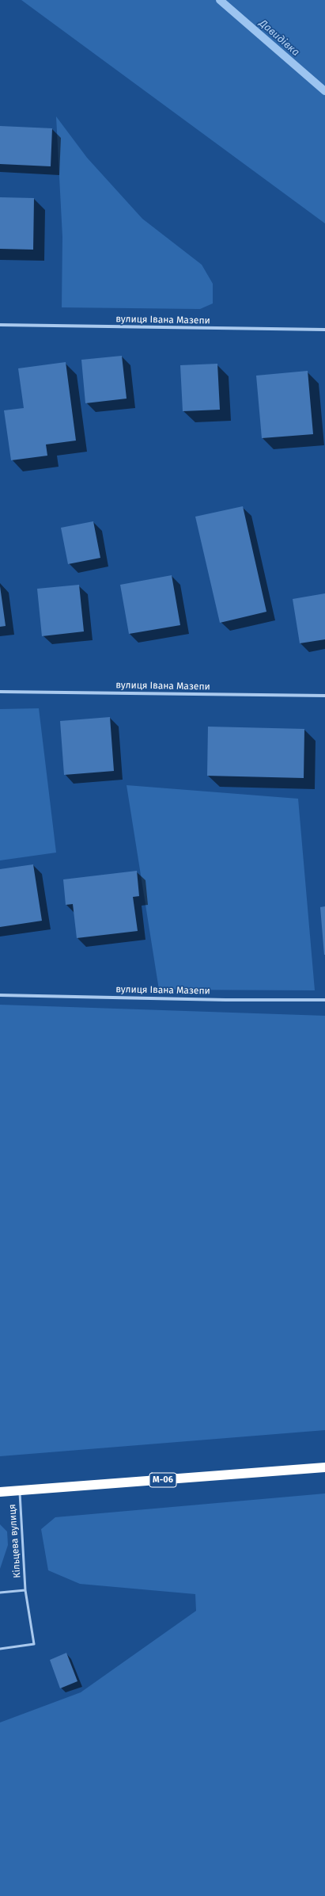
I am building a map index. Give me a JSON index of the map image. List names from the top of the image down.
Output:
{
  "streets": {
    "highway": ["М-06"],
    "street": ["вулиця Івана Мазепи"],
    "lane": ["Кільцева вулиця"]
  },
  "crossings": [
    ["М-06", "Кільцева вулиця"]
  ],
  "water": ["Давидівка"]
}
